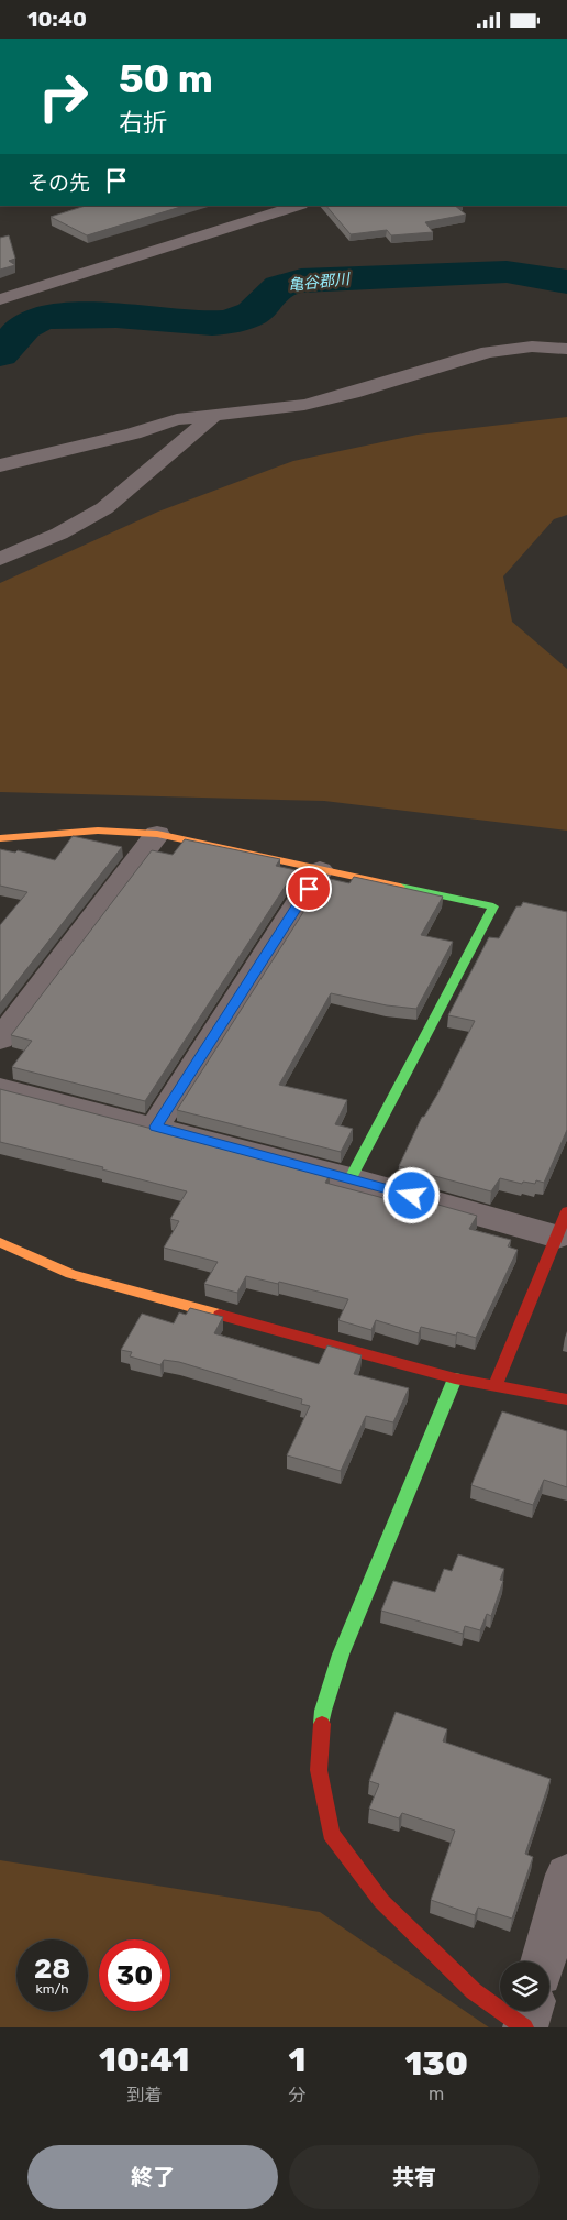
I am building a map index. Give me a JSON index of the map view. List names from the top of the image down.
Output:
{
  "water": ["亀谷郡川"],
  "page": {
    "status": "10:40",
    "turn": ["50 m", "右折"],
    "then": "その先",
    "speed": "28 km/h",
    "limit": "30",
    "eta": [
      "10:41",
      "到着",
      "1",
      "分",
      "130",
      "m"
    ],
    "buttons": ["終了", "共有"]
  }
}
